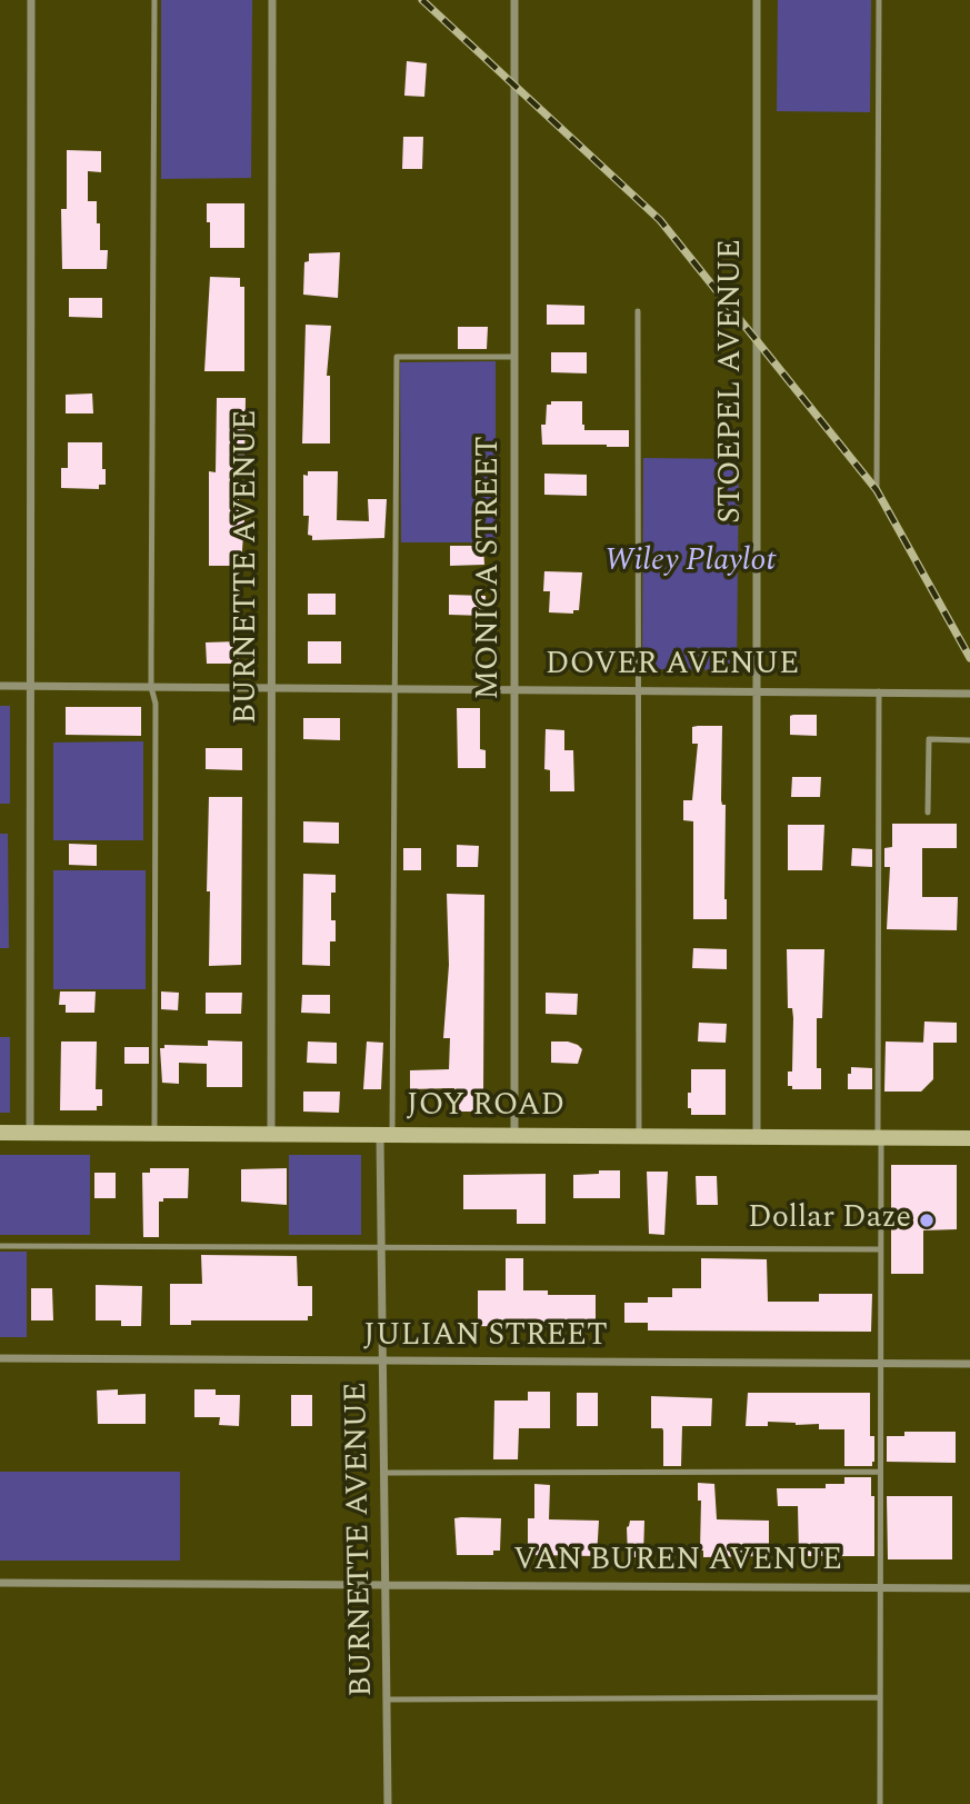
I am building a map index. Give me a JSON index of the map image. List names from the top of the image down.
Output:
{
  "streets": {
    "street": [
      "STOEPEL AVENUE",
      "BURNETTE AVENUE",
      "MONICA STREET",
      "DOVER AVENUE",
      "JOY ROAD",
      "JULIAN STREET",
      "VAN BUREN AVENUE"
    ]
  },
  "crossings": [
    ["STOEPEL AVENUE", "DOVER AVENUE"],
    ["STOEPEL AVENUE", "JOY ROAD"],
    ["BURNETTE AVENUE", "DOVER AVENUE"],
    ["BURNETTE AVENUE", "JOY ROAD"],
    ["BURNETTE AVENUE", "JULIAN STREET"],
    ["BURNETTE AVENUE", "VAN BUREN AVENUE"],
    ["MONICA STREET", "DOVER AVENUE"],
    ["MONICA STREET", "JOY ROAD"]
  ],
  "parks": ["Wiley Playlot"],
  "places": ["Dollar Daze"]
}
